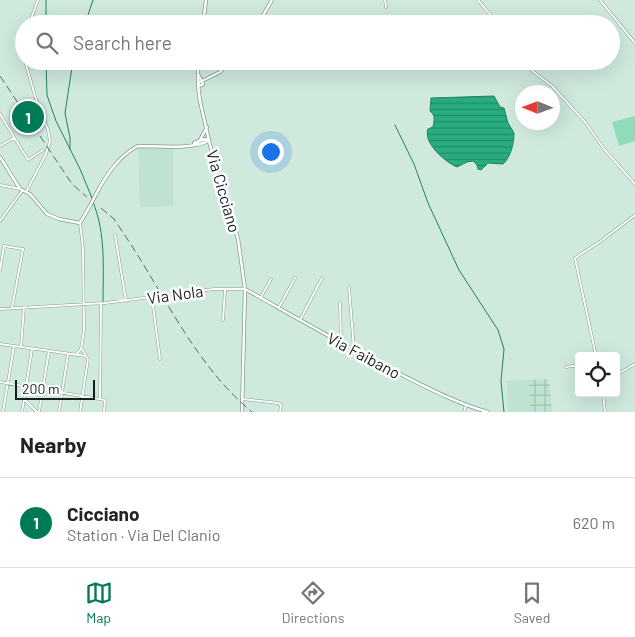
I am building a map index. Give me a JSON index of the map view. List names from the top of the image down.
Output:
{
  "streets": {
    "street": ["Via Cicciano", "Via Nola", "Via Faibano"]
  },
  "crossings": [
    ["Via Cicciano", "Via Nola"],
    ["Via Cicciano", "Via Faibano"],
    ["Via Nola", "Via Faibano"]
  ],
  "scale_bar": "200 m",
  "north": "left",
  "page": {
    "search": "Search here",
    "pins": "1",
    "scale": "200 m",
    "heading": "Nearby",
    "list": [
      {
        "mark": "1",
        "name": "Cicciano",
        "note": "Station · Via Del Clanio",
        "value": "620 m"
      }
    ],
    "nav": ["Map", "Directions", "Saved"]
  }
}
